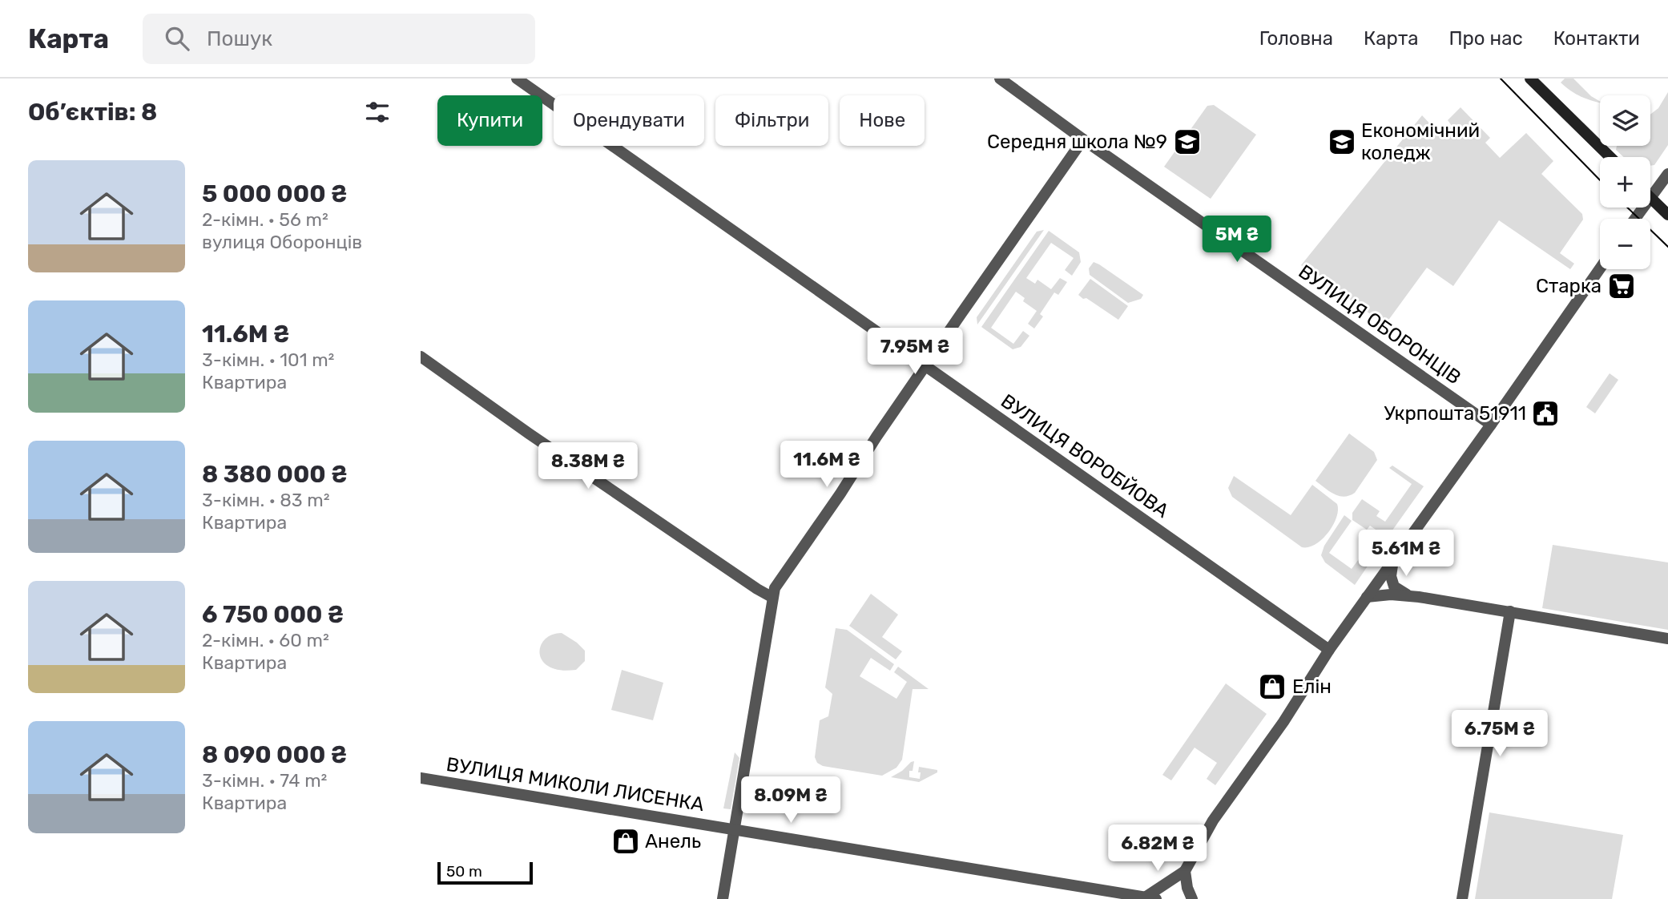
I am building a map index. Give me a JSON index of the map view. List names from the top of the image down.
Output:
{
  "streets": {
    "street": ["ВУЛИЦЯ ОБОРОНЦІВ", "ВУЛИЦЯ ВОРОБЙОВА", "ВУЛИЦЯ МИКОЛИ ЛИСЕНКА"]
  },
  "places": {
    "school or university": ["Середня школа №9", "Економічний коледж"],
    "supermarket": ["Старка"],
    "public building": ["Укрпошта 51911"],
    "shop": ["Елін", "Анель"]
  },
  "scale_bar": "50 m",
  "page": {
    "header": "Карта",
    "search": "Пошук",
    "nav": [
      "Головна",
      "Карта",
      "Про нас",
      "Контакти"
    ],
    "heading": "Об’єктів: 8",
    "map_buttons": ["+", "−"],
    "chip": [
      "Купити",
      "Орендувати",
      "Фільтри",
      "Нове"
    ],
    "list": [
      {
        "name": "5 000 000 ₴",
        "note": "2-кімн. · 56 m² · вулиця Оборонців"
      },
      {
        "name": "11.6M ₴",
        "note": "3-кімн. · 101 m² · Квартира"
      },
      {
        "name": "8 380 000 ₴",
        "note": "3-кімн. · 83 m² · Квартира"
      },
      {
        "name": "6 750 000 ₴",
        "note": "2-кімн. · 60 m² · Квартира"
      },
      {
        "name": "8 090 000 ₴",
        "note": "3-кімн. · 74 m² · Квартира"
      }
    ],
    "price": [
      "5M ₴",
      "7.95M ₴",
      "11.6M ₴",
      "8.38M ₴",
      "5.61M ₴",
      "6.75M ₴",
      "8.09M ₴",
      "6.82M ₴"
    ],
    "scale": "50 m"
  }
}
